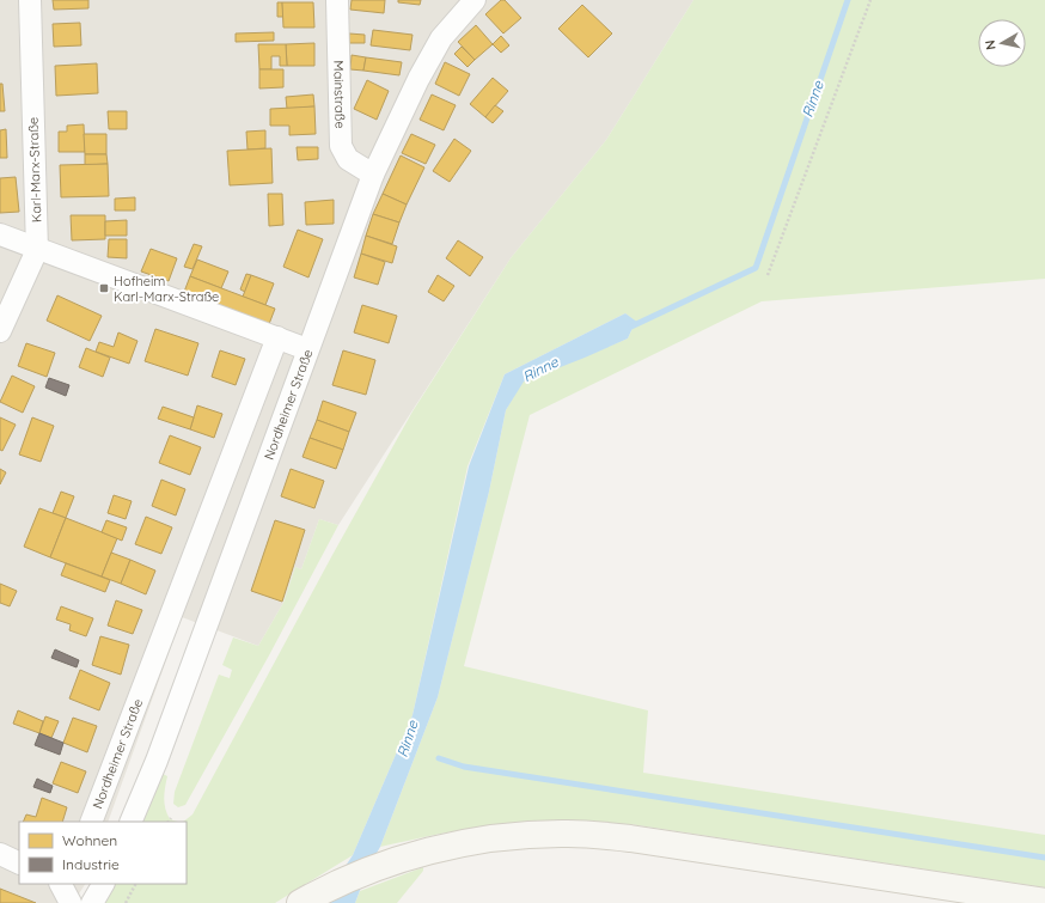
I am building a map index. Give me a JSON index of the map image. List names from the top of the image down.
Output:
{
  "streets": {
    "street": ["Mainstraße", "Karl-Marx-Straße", "Nordheimer Straße"]
  },
  "crossings": [
    ["Mainstraße", "Nordheimer Straße"]
  ],
  "water": ["Rinne"],
  "places": {
    "transit": ["Hofheim Karl-Marx-Straße"]
  },
  "legend": ["Wohnen", "Industrie"],
  "north": "left"
}
